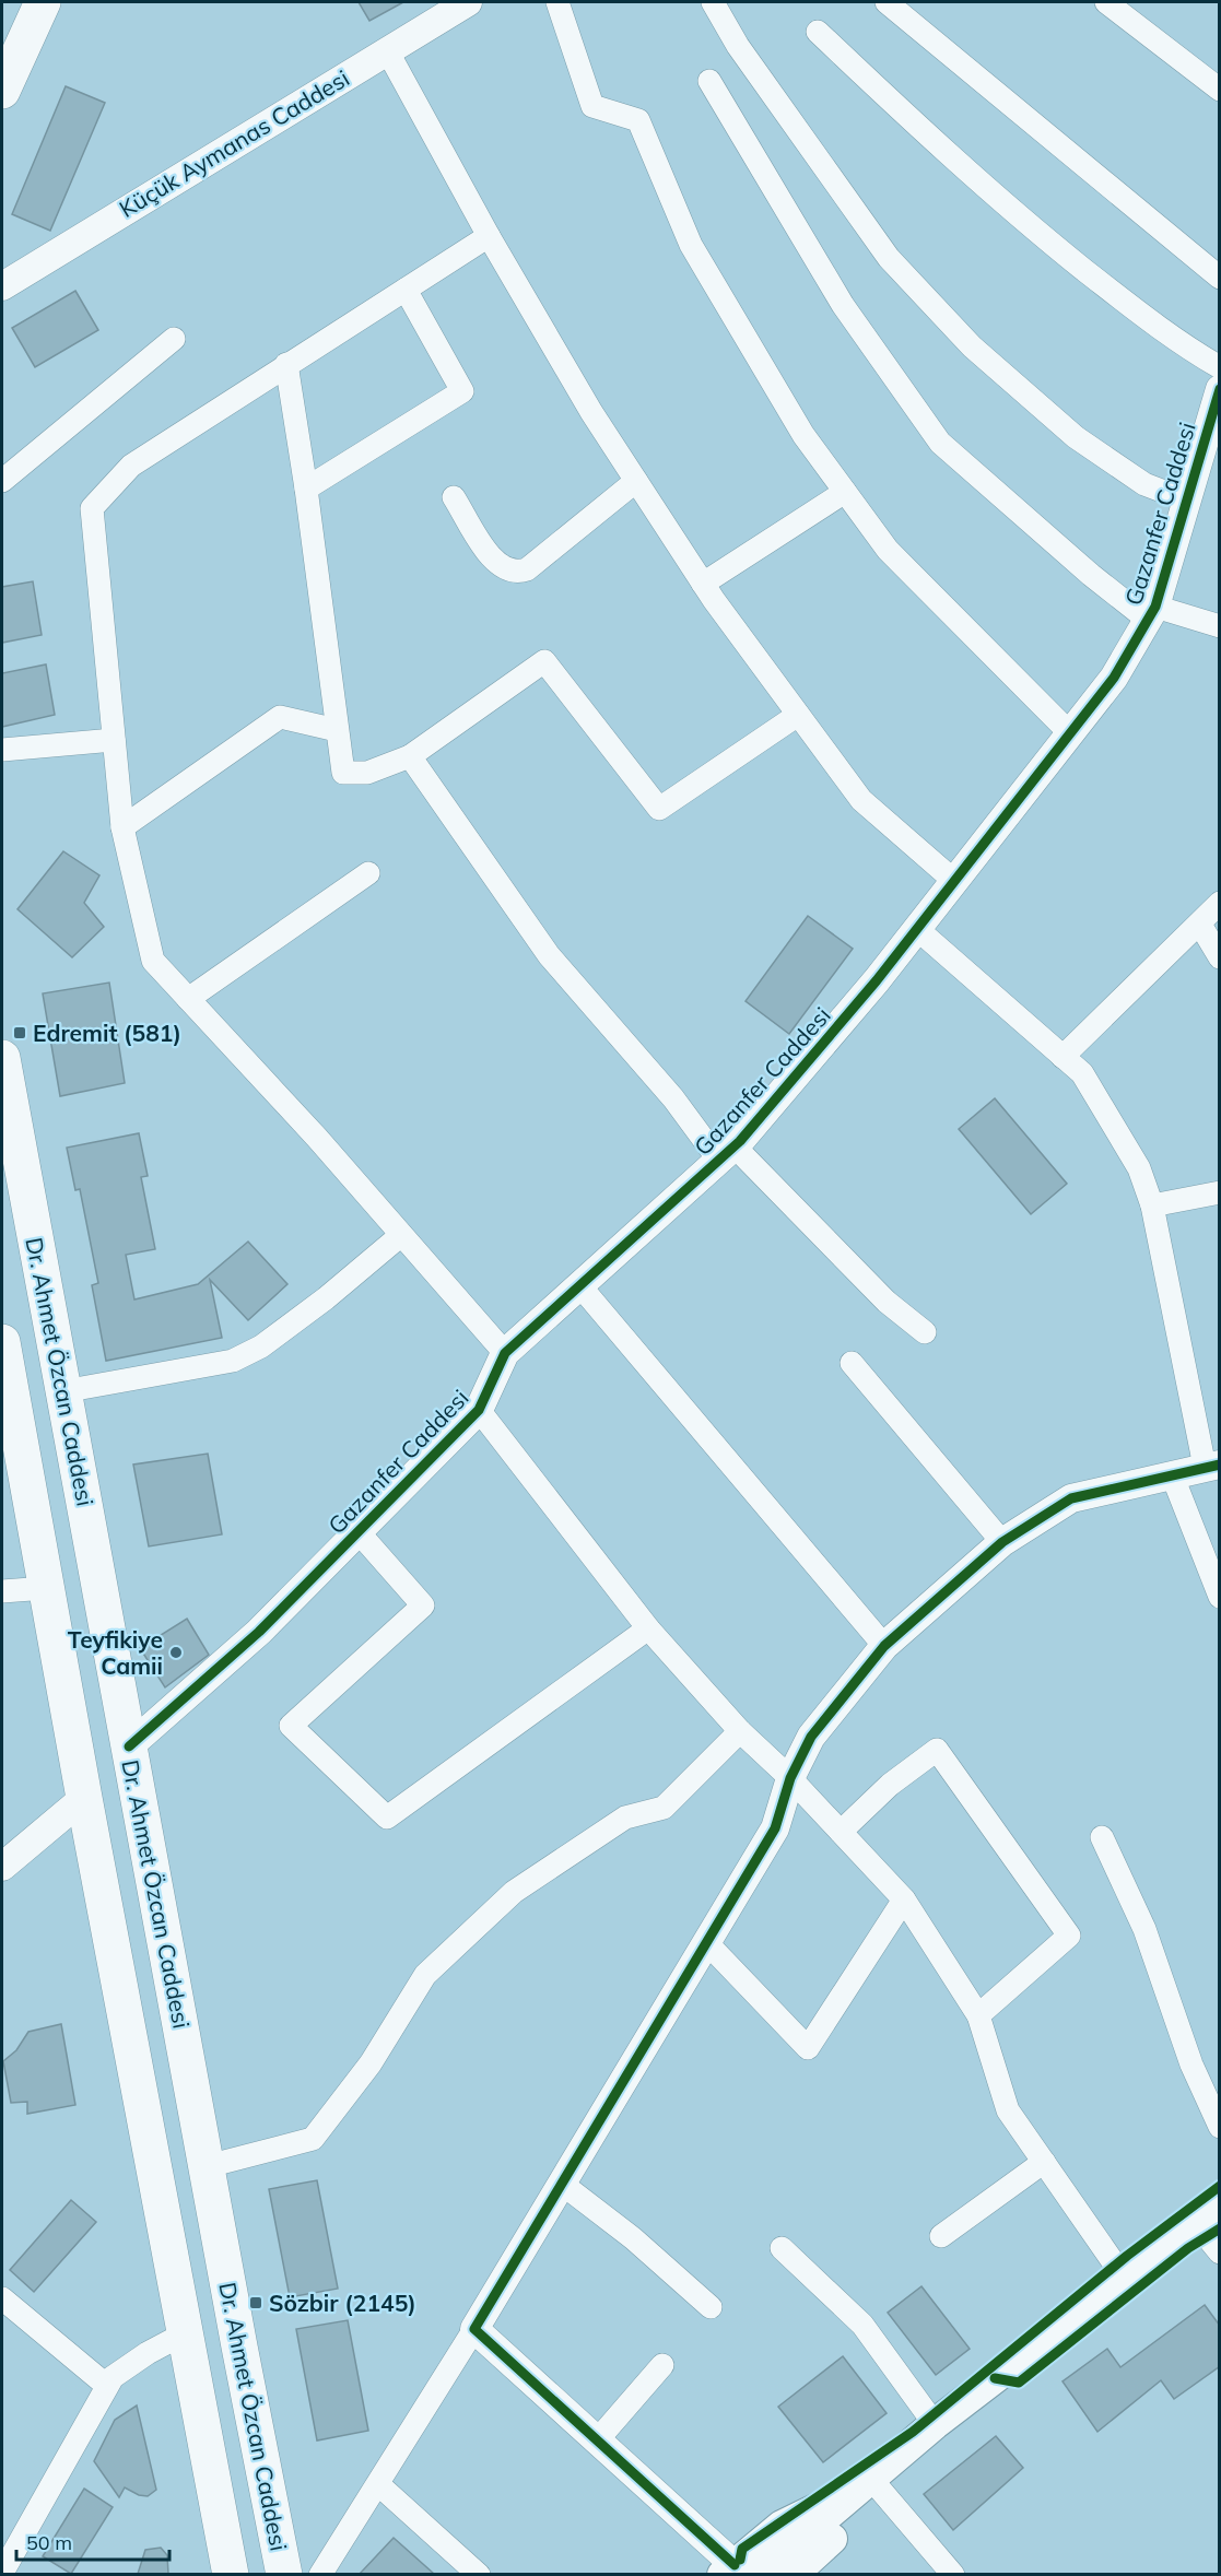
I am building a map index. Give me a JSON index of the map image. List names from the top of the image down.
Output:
{
  "streets": {
    "main road": ["Dr. Ahmet Özcan Caddesi"],
    "street": ["Küçük Aymanas Caddesi", "Gazanfer Caddesi"]
  },
  "crossings": [
    ["Gazanfer Caddesi", "Dr. Ahmet Özcan Caddesi"]
  ],
  "places": {
    "transit": ["Edremit (581)", "Sözbir (2145)"],
    "other": ["Teyfikiye Camii"]
  },
  "scale_bar": "50 m"
}
